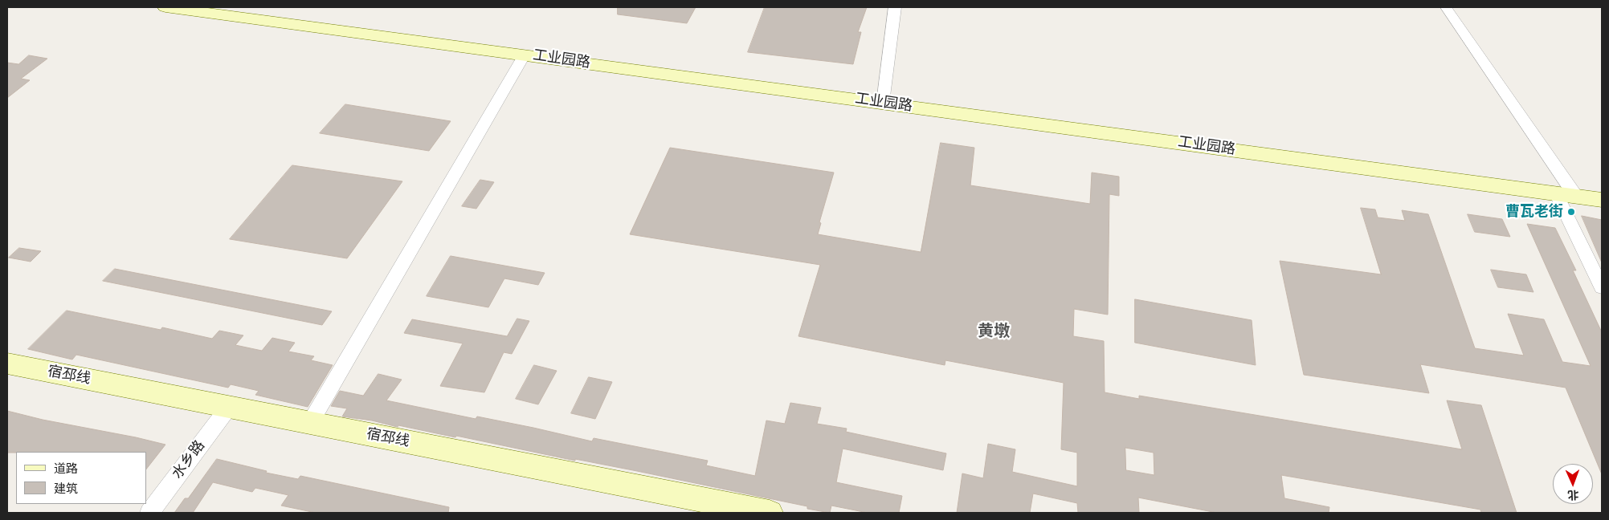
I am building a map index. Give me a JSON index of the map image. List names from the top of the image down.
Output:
{
  "streets": {
    "street": ["工业园路", "宿邳线", "水乡路"]
  },
  "crossings": [
    ["宿邳线", "水乡路"]
  ],
  "districts": ["黄墩"],
  "places": ["曹瓦老街"],
  "legend": ["道路", "建筑"],
  "north": "bottom"
}
